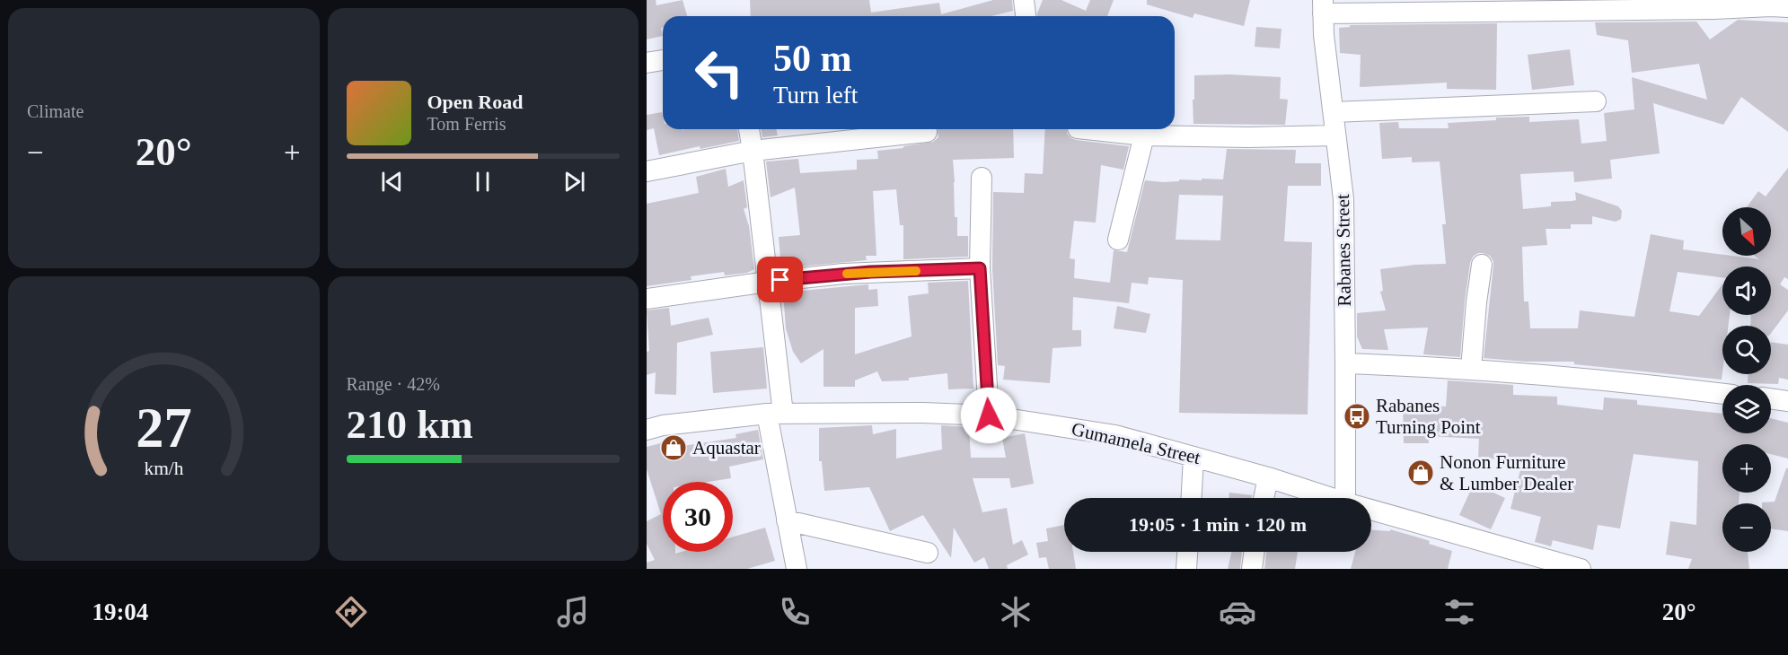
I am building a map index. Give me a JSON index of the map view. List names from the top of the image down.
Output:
{
  "streets": {
    "street": ["Rabanes Street", "Gumamela Street"]
  },
  "places": {
    "bus stop": ["Rabanes Turning Point"],
    "shop": ["Aquastar", "Nonon Furniture & Lumber Dealer"]
  },
  "north": "bottom right",
  "page": {
    "tile": [
      "Climate",
      ["Range · 42%", "210 km"]
    ],
    "turn": ["50 m", "Turn left"],
    "song": ["Open Road", "Tom Ferris"],
    "heat": ["−", "20°", "+"],
    "map_buttons": ["+", "−"],
    "limit": "30",
    "trip": "19:05 · 1 min · 120 m",
    "tabs": ["19:04", "20°"],
    "gauge": ["27", "km/h"]
  }
}
